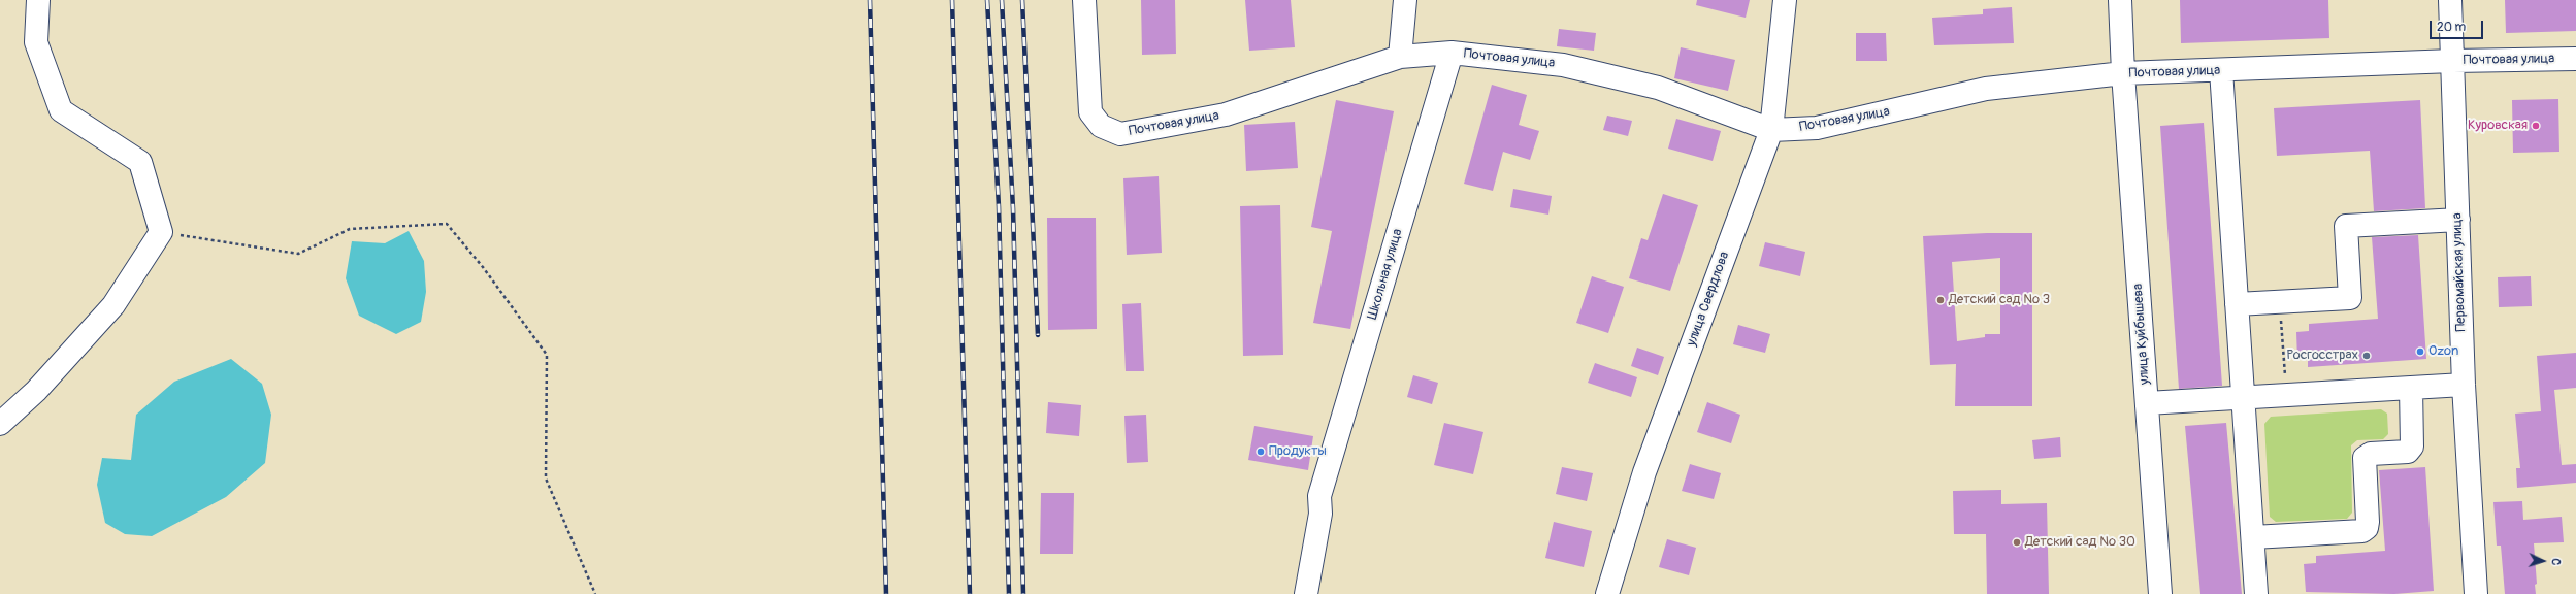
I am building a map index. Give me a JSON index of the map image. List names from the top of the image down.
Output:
{
  "streets": {
    "street": [
      "Почтовая улица",
      "Первомайская улица",
      "Школьная улица",
      "улица Свердлова",
      "улица Куйбышева"
    ]
  },
  "crossings": [
    ["Почтовая улица", "Первомайская улица"],
    ["Почтовая улица", "Школьная улица"],
    ["Почтовая улица", "улица Свердлова"],
    ["Почтовая улица", "улица Куйбышева"]
  ],
  "places": [
    "Куровская",
    "Детский сад № 3",
    "Ozon",
    "Росгосстрах",
    "Продукты",
    "Детский сад № 30"
  ],
  "scale_bar": "20 m",
  "north": "right"
}
